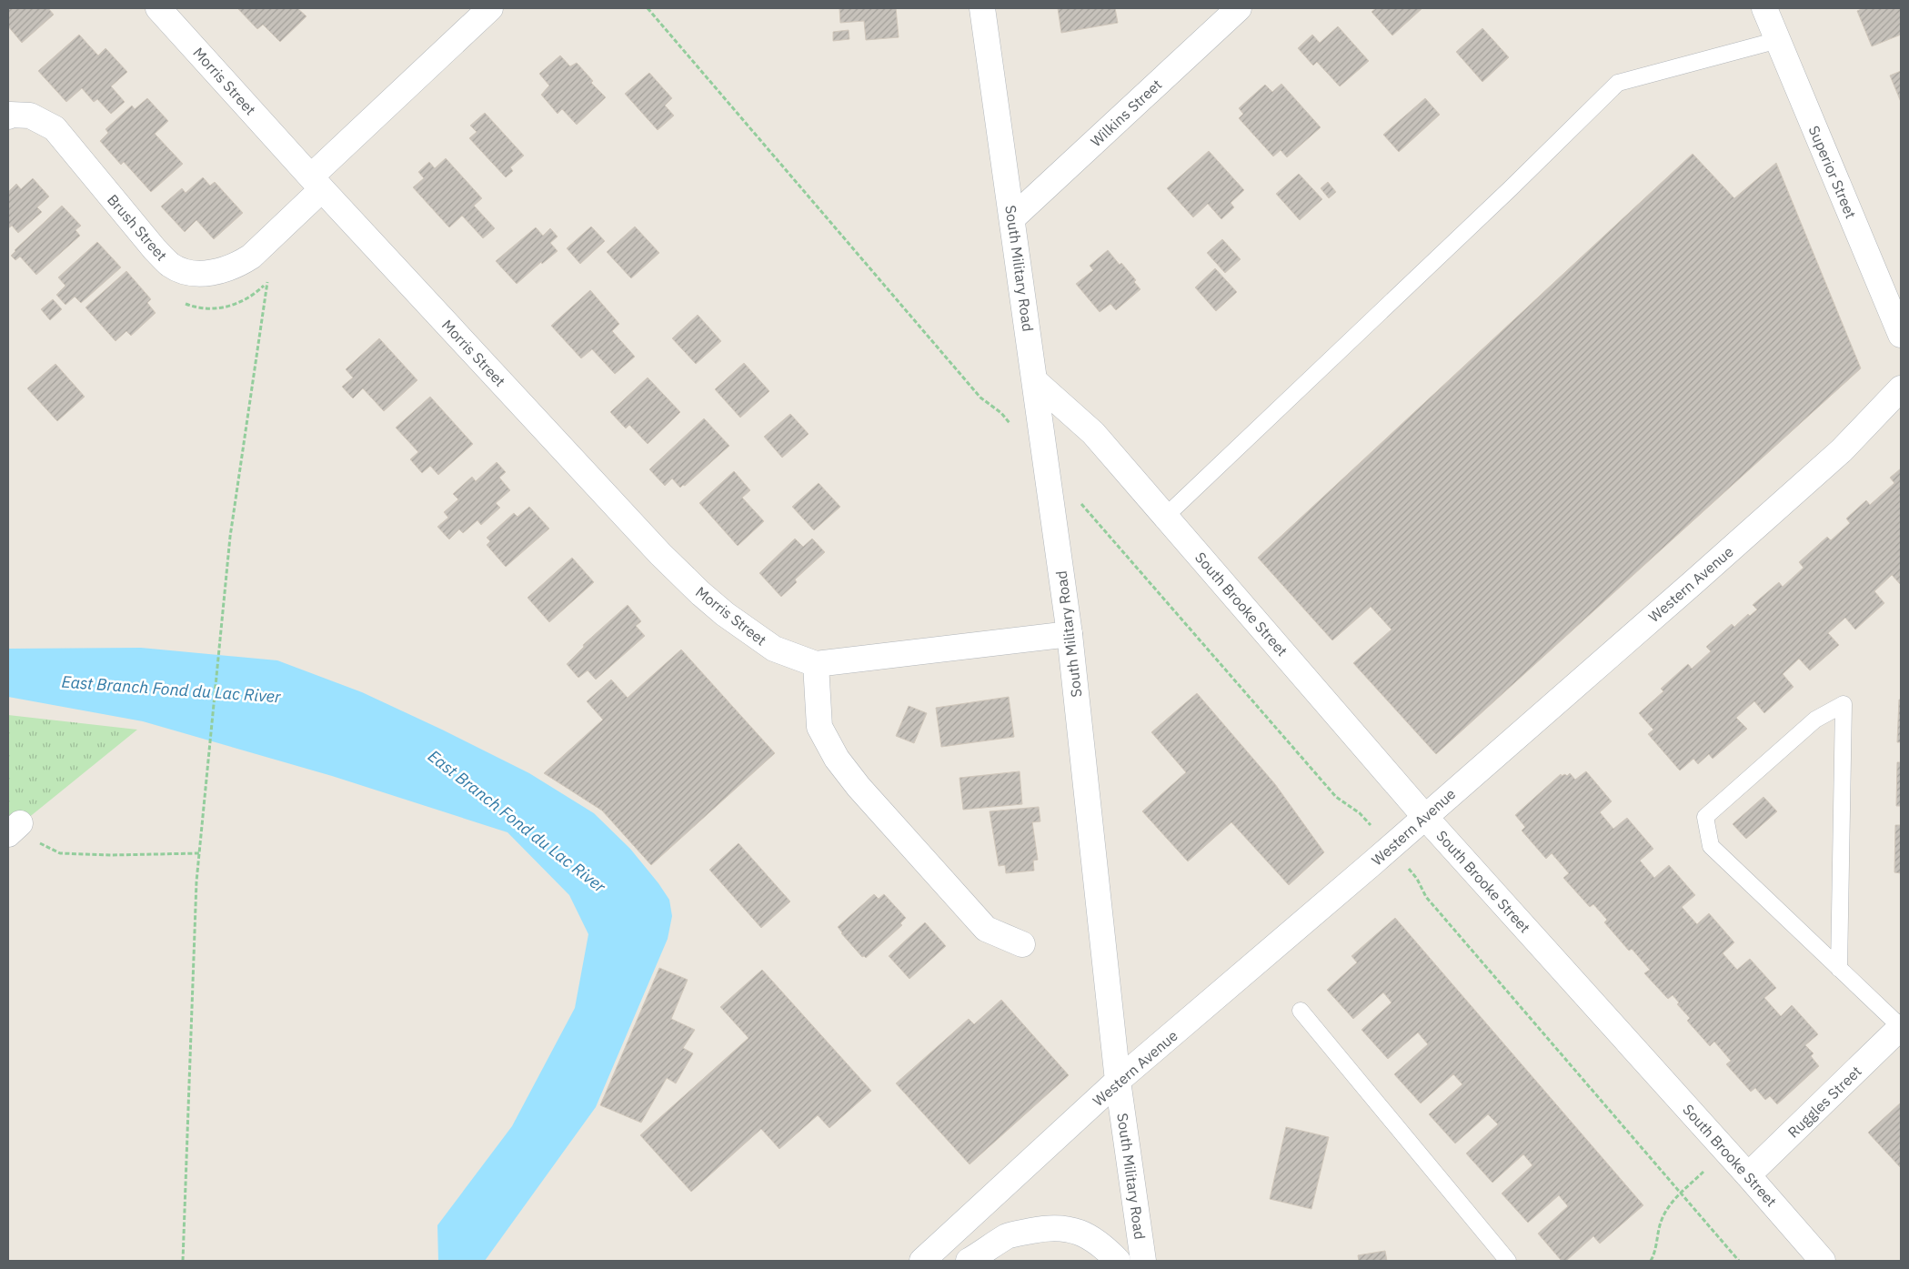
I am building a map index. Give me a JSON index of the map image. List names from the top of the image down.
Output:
{
  "streets": {
    "street": [
      "Morris Street",
      "Wilkins Street",
      "Superior Street",
      "Brush Street",
      "South Military Road",
      "Western Avenue",
      "South Brooke Street",
      "Ruggles Street"
    ]
  },
  "crossings": [
    ["Morris Street", "Brush Street"],
    ["Morris Street", "South Military Road"],
    ["Wilkins Street", "South Military Road"],
    ["South Military Road", "Western Avenue"],
    ["South Military Road", "South Brooke Street"],
    ["Western Avenue", "South Brooke Street"],
    ["South Brooke Street", "Ruggles Street"]
  ],
  "water": ["East Branch Fond du Lac River"]
}
